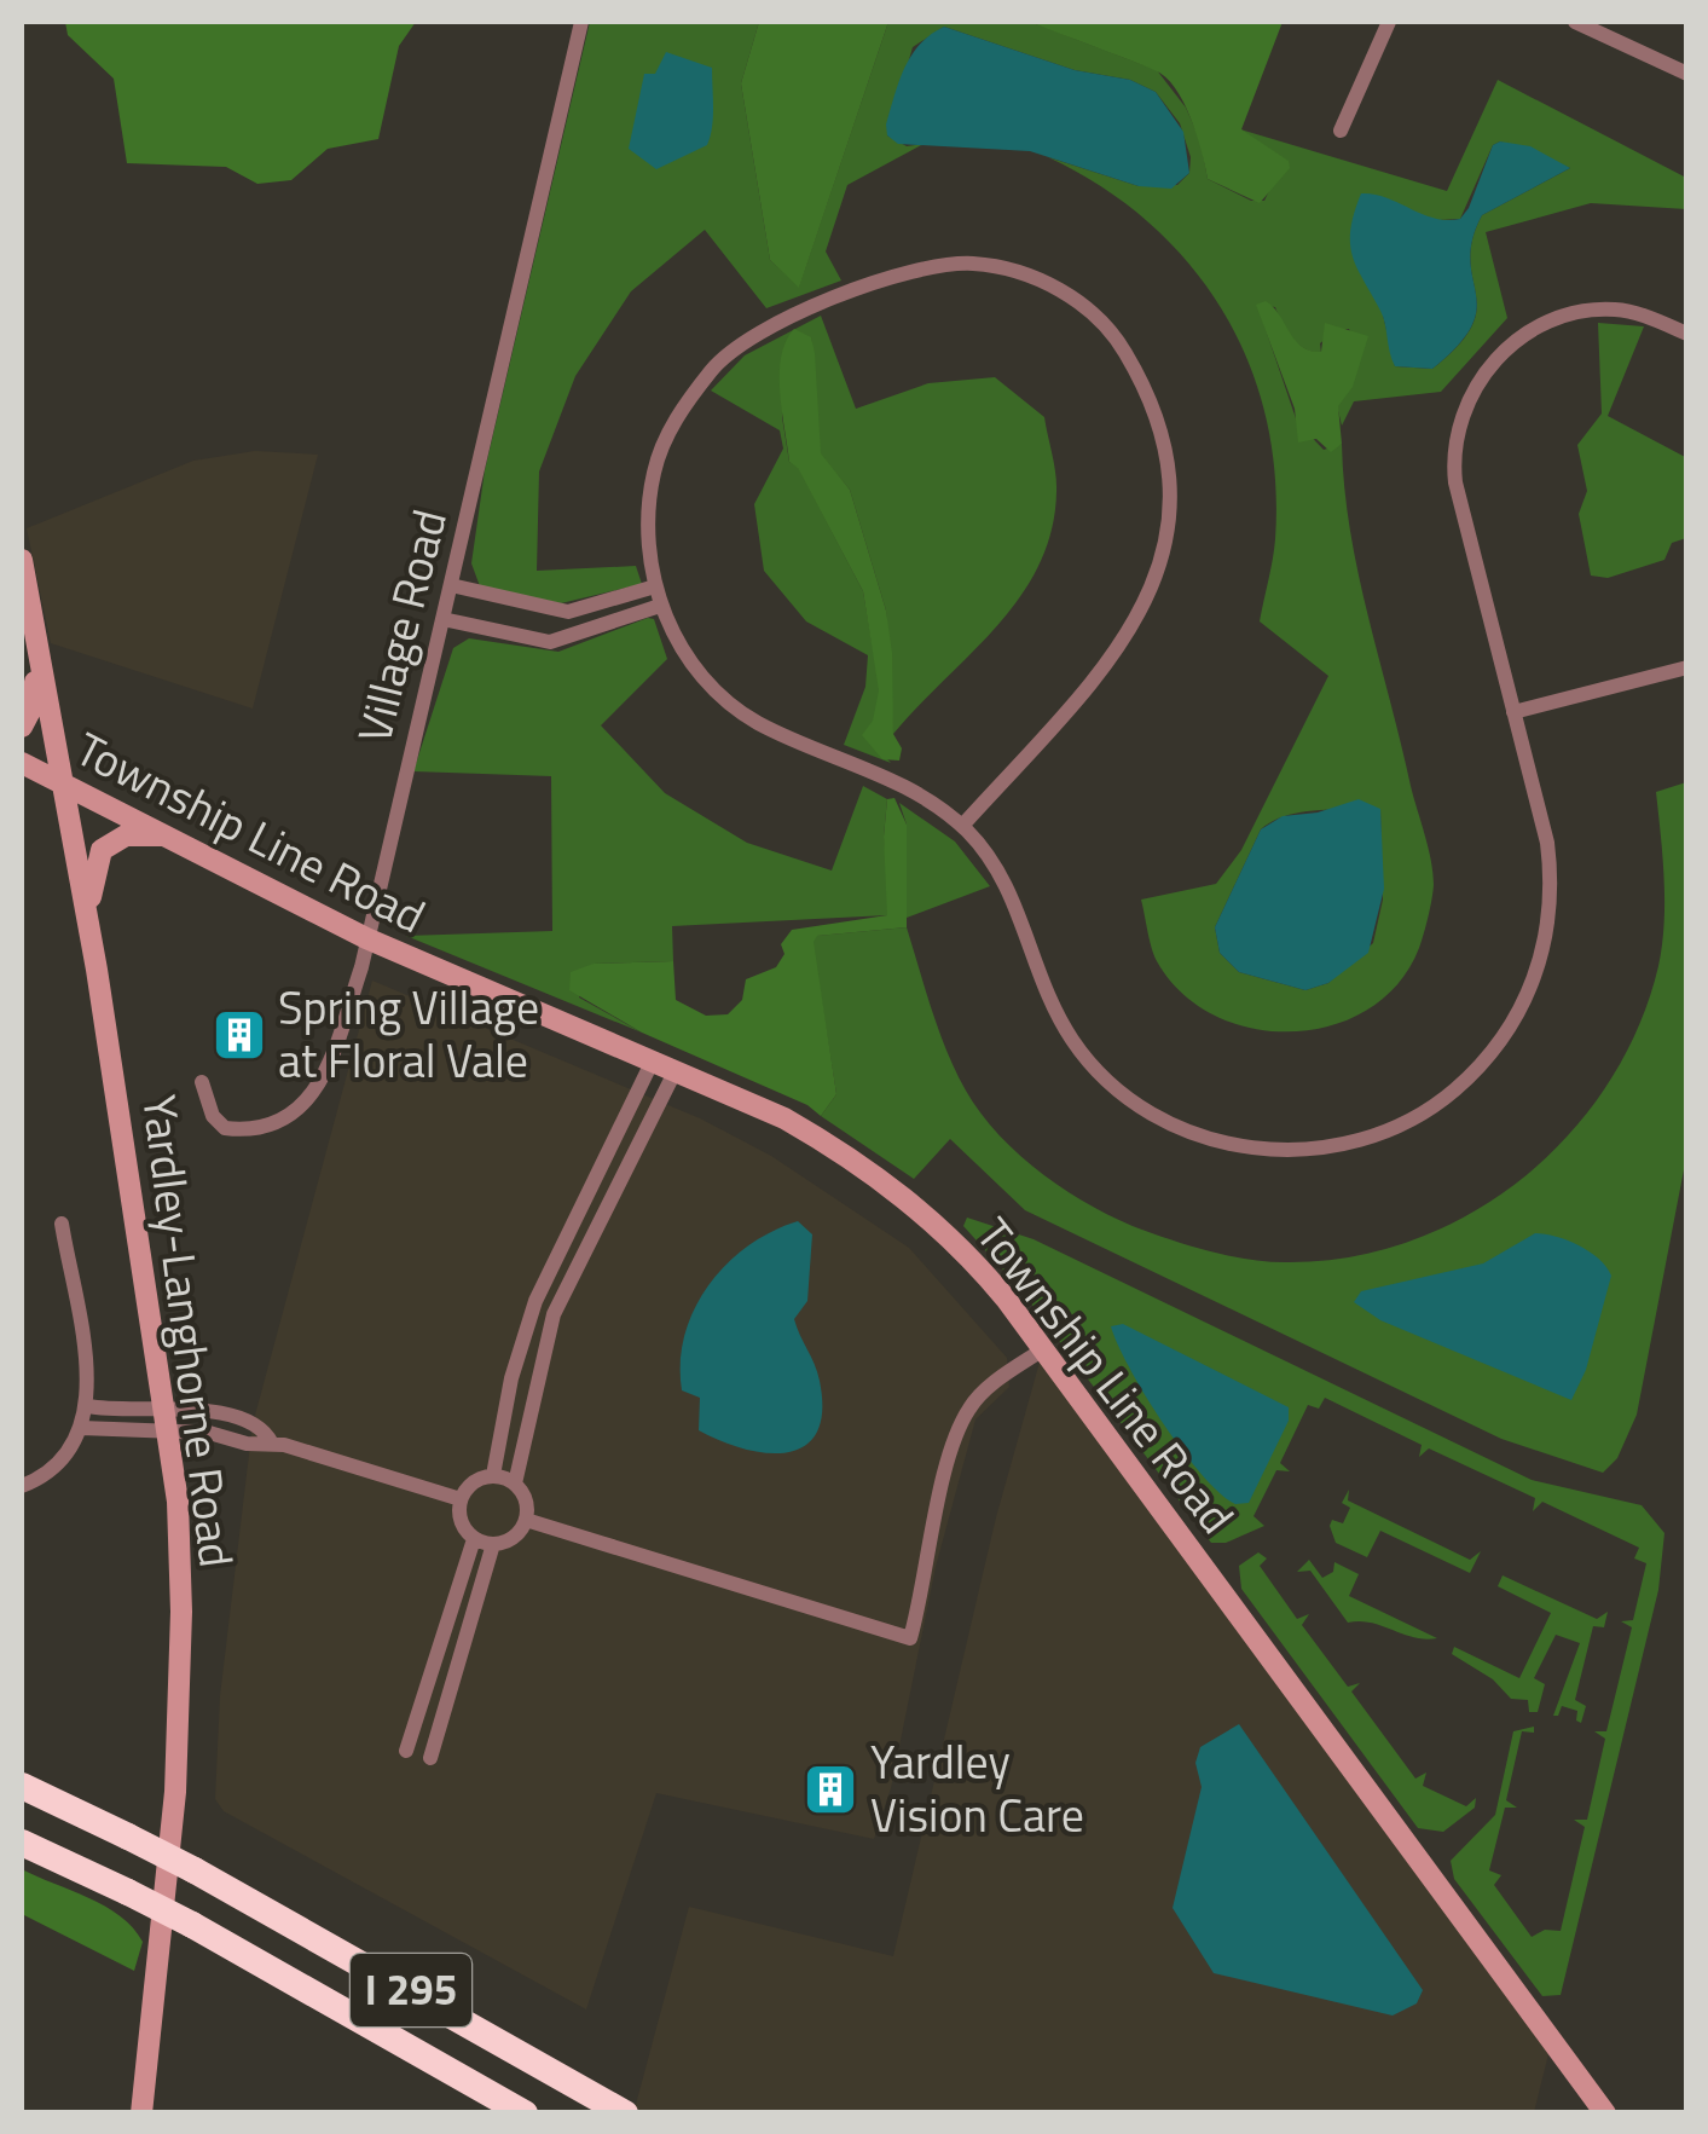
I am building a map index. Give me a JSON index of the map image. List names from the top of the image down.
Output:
{
  "streets": {
    "highway": ["I 295"],
    "street": ["Village Road", "Township Line Road", "Yardley-Langhorne Road"]
  },
  "crossings": [
    ["Village Road", "Township Line Road"],
    ["Township Line Road", "Yardley-Langhorne Road"]
  ],
  "places": {
    "building": ["Spring Village at Floral Vale", "Yardley Vision Care"]
  }
}
